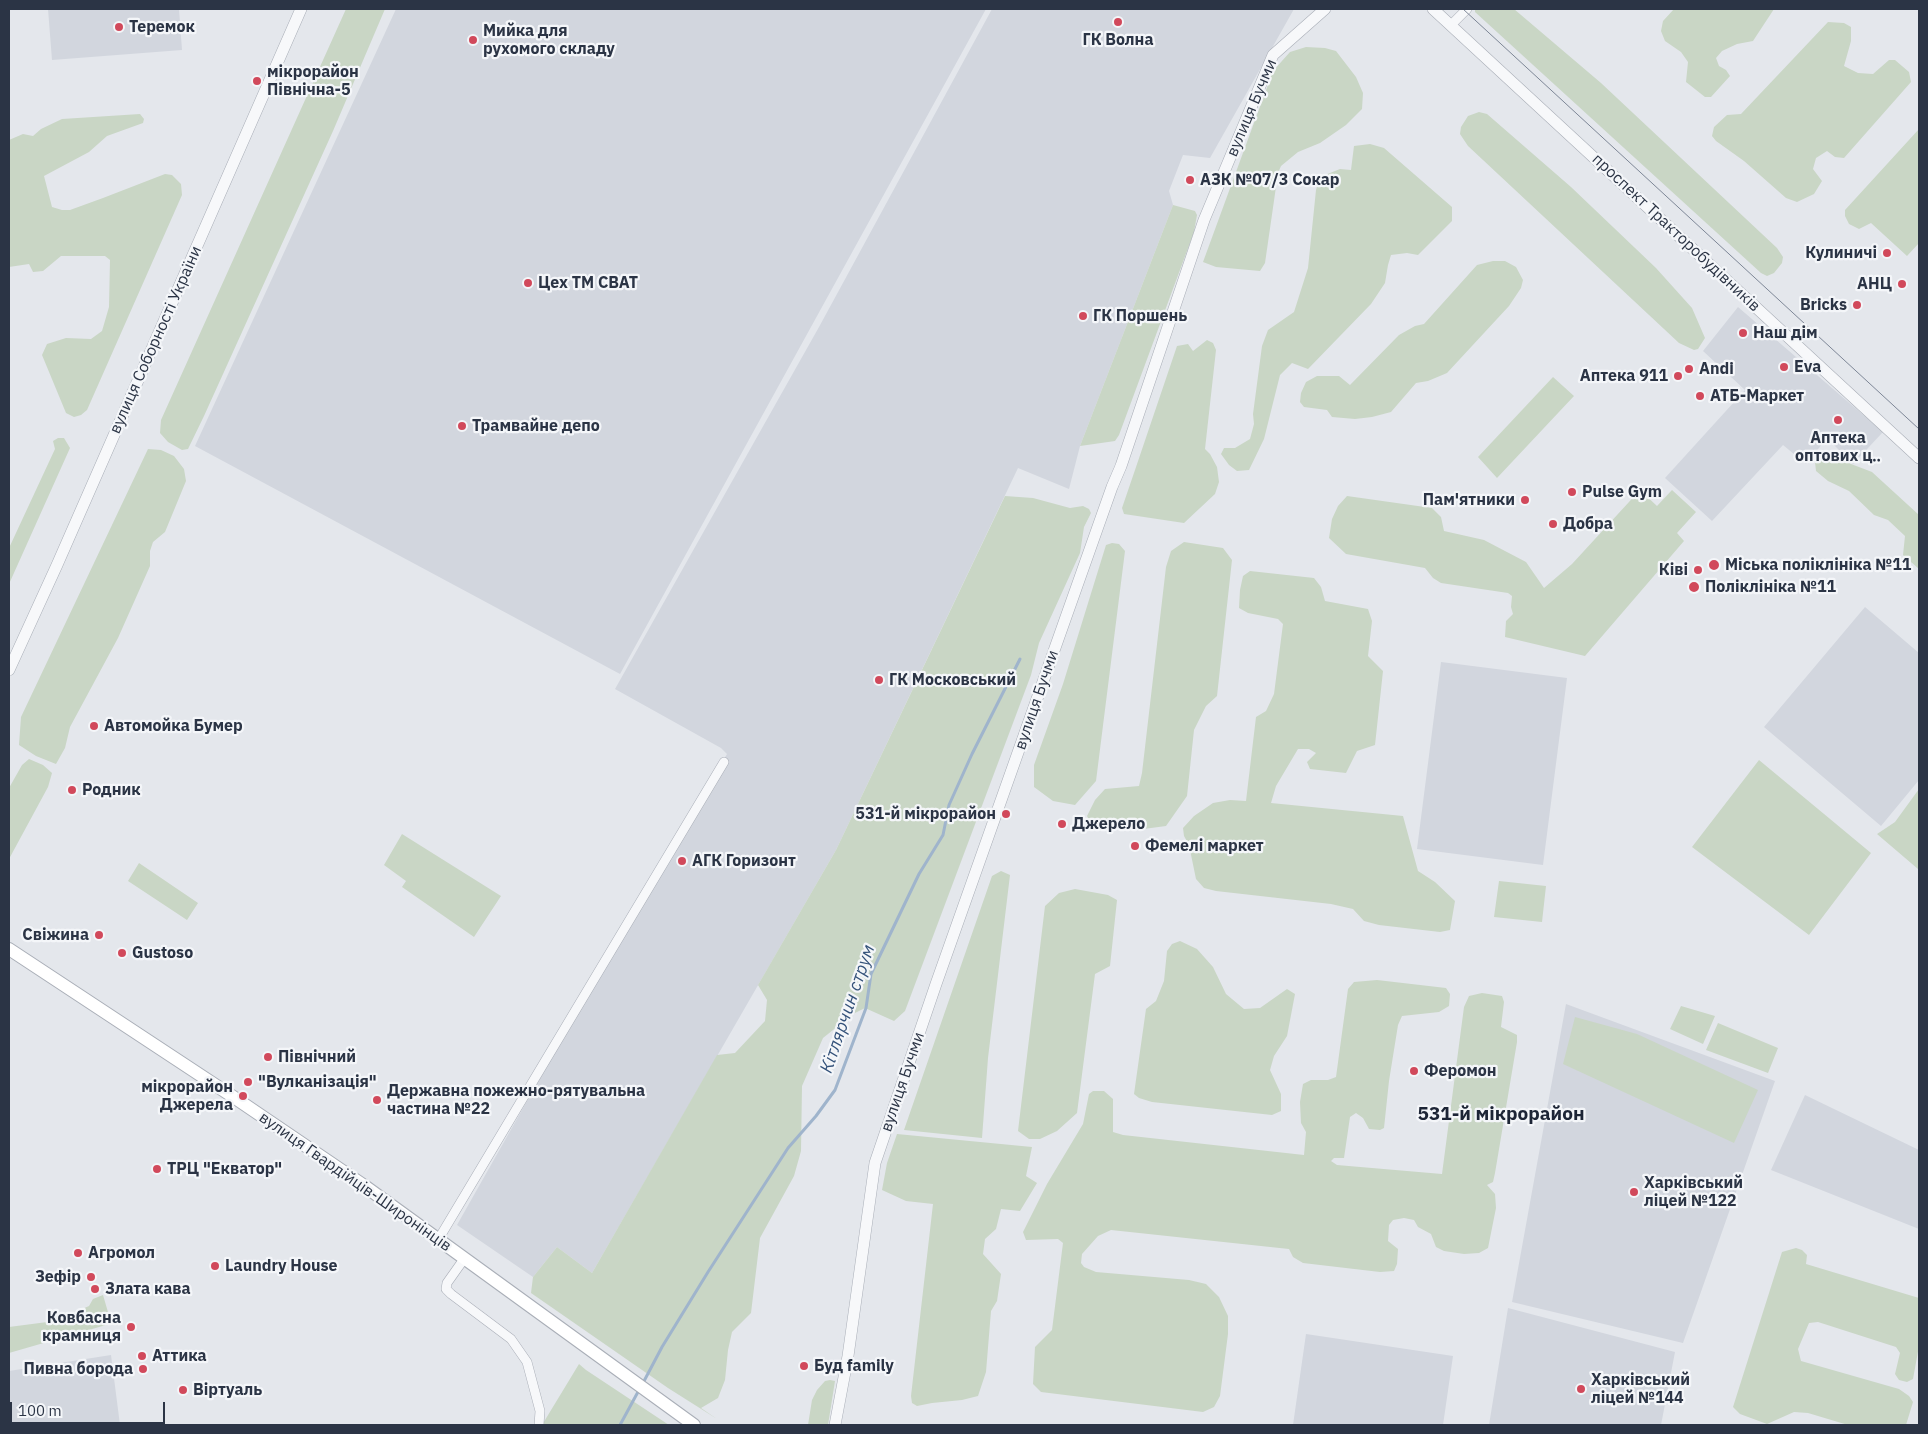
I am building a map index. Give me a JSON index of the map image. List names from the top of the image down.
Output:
{
  "streets": {
    "main road": ["вулиця Гвардійців-Широнінців"],
    "street": ["вулиця Бучми", "проспект Тракторобудівників", "вулиця Соборності України"]
  },
  "districts": ["531-й мікрорайон"],
  "water": ["Кітлярчин струм"],
  "places": [
    "ГК Волна",
    "Теремок",
    "Мийка для рухомого складу",
    "мікрорайон Північна-5",
    "АЗК №07/3 Сокар",
    "Кулиничі",
    "Цех ТМ СВАТ",
    "АНЦ",
    "Bricks",
    "ГК Поршень",
    "Наш дім",
    "Eva",
    "Andi",
    "Аптека 911",
    "АТБ-Маркет",
    "Аптека оптових ц‥",
    "Трамвайне депо",
    "Pulse Gym",
    "Пам'ятники",
    "Добра",
    "Міська поліклініка №11",
    "Ківі",
    "Поліклініка №11",
    "ГК Московський",
    "Автомойка Бумер",
    "Родник",
    "531-й мікрорайон",
    "Джерело",
    "Фемелі маркет",
    "АГК Горизонт",
    "Свіжина",
    "Gustoso",
    "Північний",
    "Феромон",
    "\"Вулканізація\"",
    "мікрорайон Джерела",
    "Державна пожежно-рятувальна частина №22",
    "ТРЦ \"Екватор\"",
    "Харківський ліцей №122",
    "Агромол",
    "Laundry House",
    "Зефір",
    "Злата кава",
    "Ковбасна крамниця",
    "Аттика",
    "Буд family",
    "Пивна борода",
    "Харківський ліцей №144",
    "Віртуаль"
  ],
  "scale_bar": "100 m"
}
